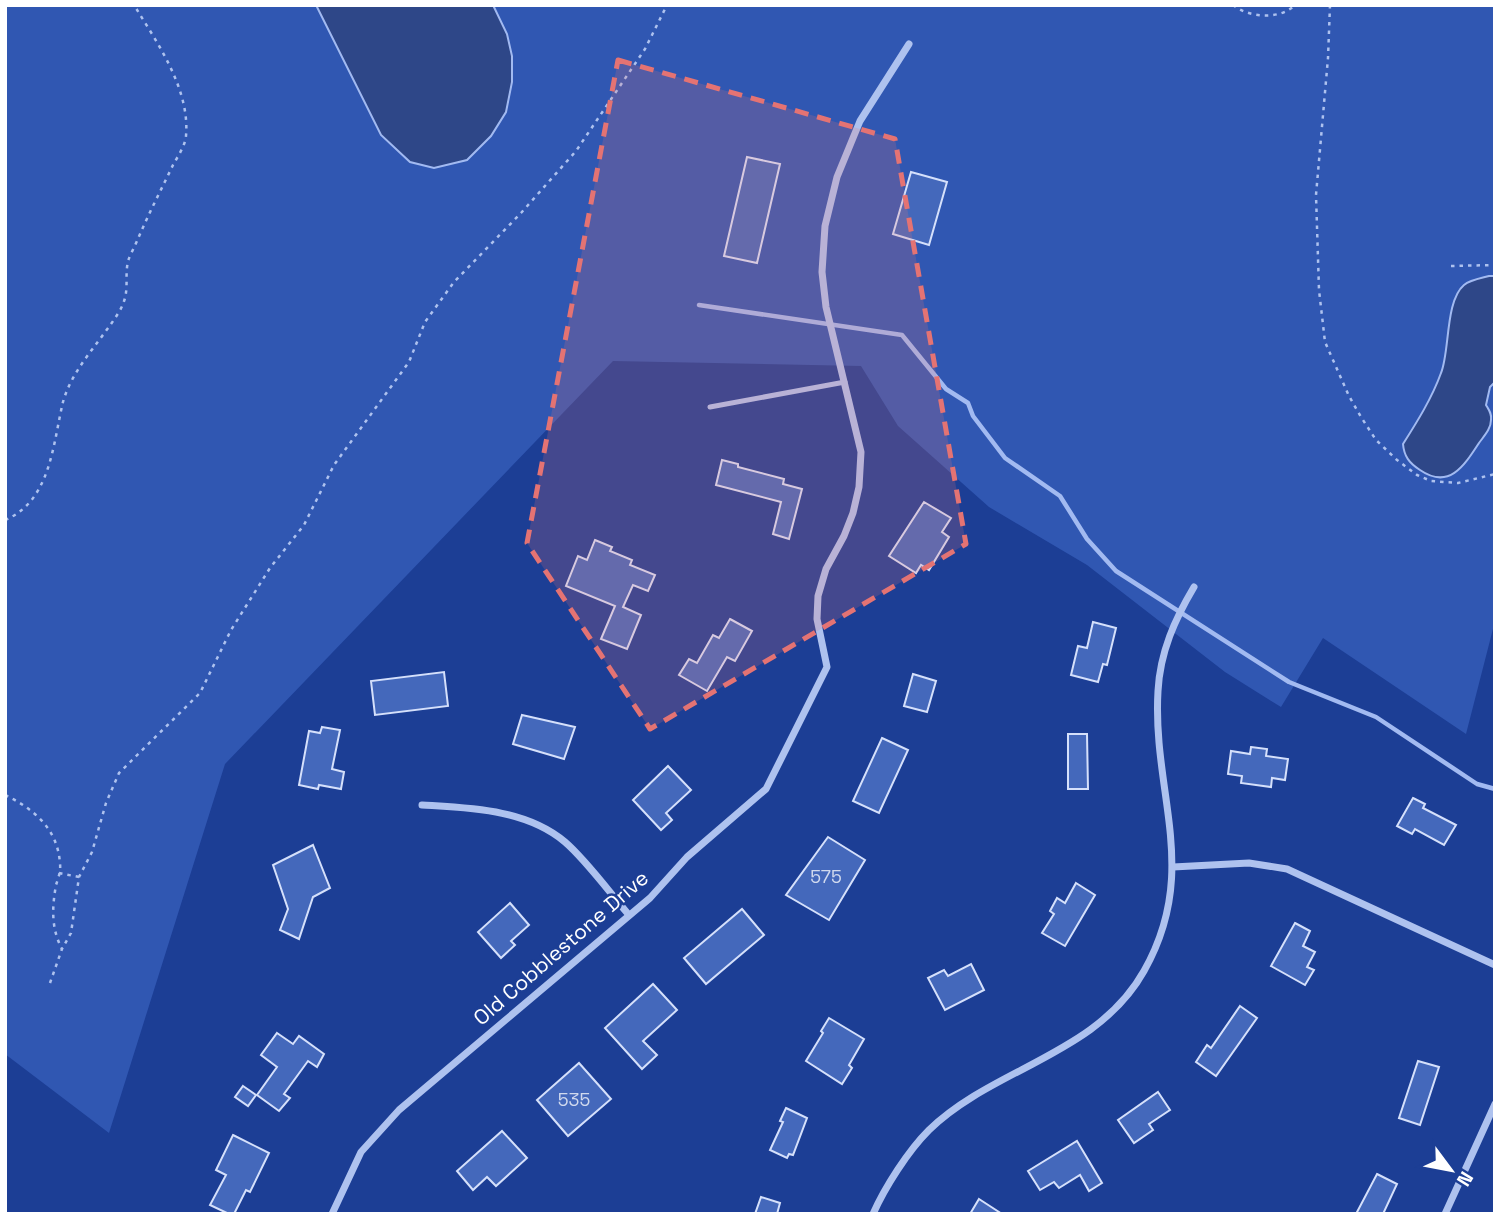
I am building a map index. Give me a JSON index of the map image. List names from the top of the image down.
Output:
{
  "streets": {
    "street": ["Old Cobblestone Drive"]
  },
  "house_numbers": ["575", "535"],
  "north": "bottom right"
}
